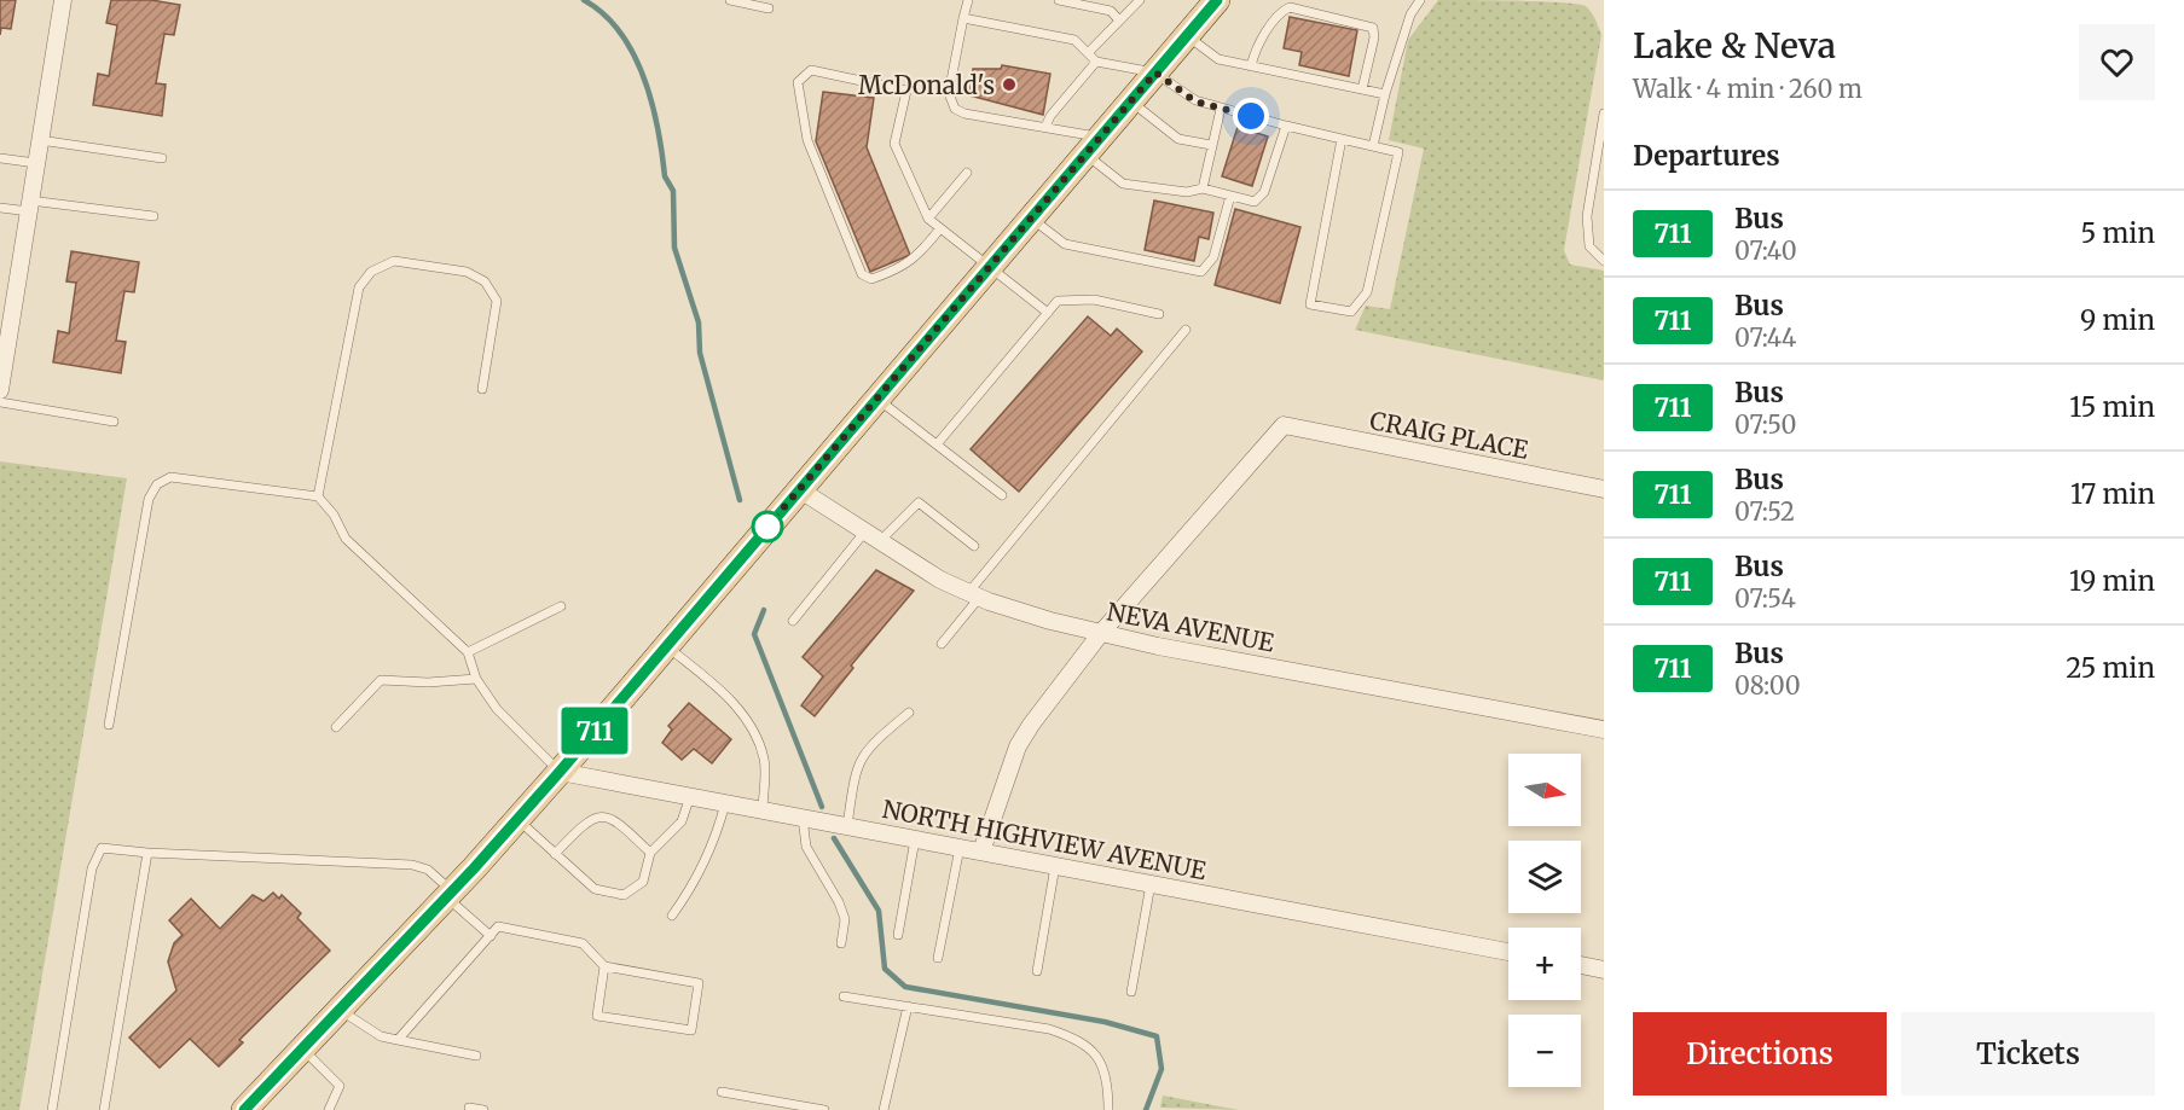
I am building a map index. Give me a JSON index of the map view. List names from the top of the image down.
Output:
{
  "streets": {
    "street": ["CRAIG PLACE", "NEVA AVENUE", "NORTH HIGHVIEW AVENUE"]
  },
  "crossings": [
    ["CRAIG PLACE", "NEVA AVENUE"]
  ],
  "places": ["McDonald's"],
  "lines": ["bus line 711"],
  "north": "right",
  "page": {
    "on_map": "711",
    "heading": [
      ["Lake & Neva", "Walk · 4 min · 260 m"],
      "Departures"
    ],
    "list": [
      {
        "mark": "711",
        "name": "Bus",
        "note": "07:40",
        "value": "5 min"
      },
      {
        "mark": "711",
        "name": "Bus",
        "note": "07:44",
        "value": "9 min"
      },
      {
        "mark": "711",
        "name": "Bus",
        "note": "07:50",
        "value": "15 min"
      },
      {
        "mark": "711",
        "name": "Bus",
        "note": "07:52",
        "value": "17 min"
      },
      {
        "mark": "711",
        "name": "Bus",
        "note": "07:54",
        "value": "19 min"
      },
      {
        "mark": "711",
        "name": "Bus",
        "note": "08:00",
        "value": "25 min"
      }
    ],
    "map_buttons": ["+", "−"],
    "buttons": ["Directions", "Tickets"]
  }
}
